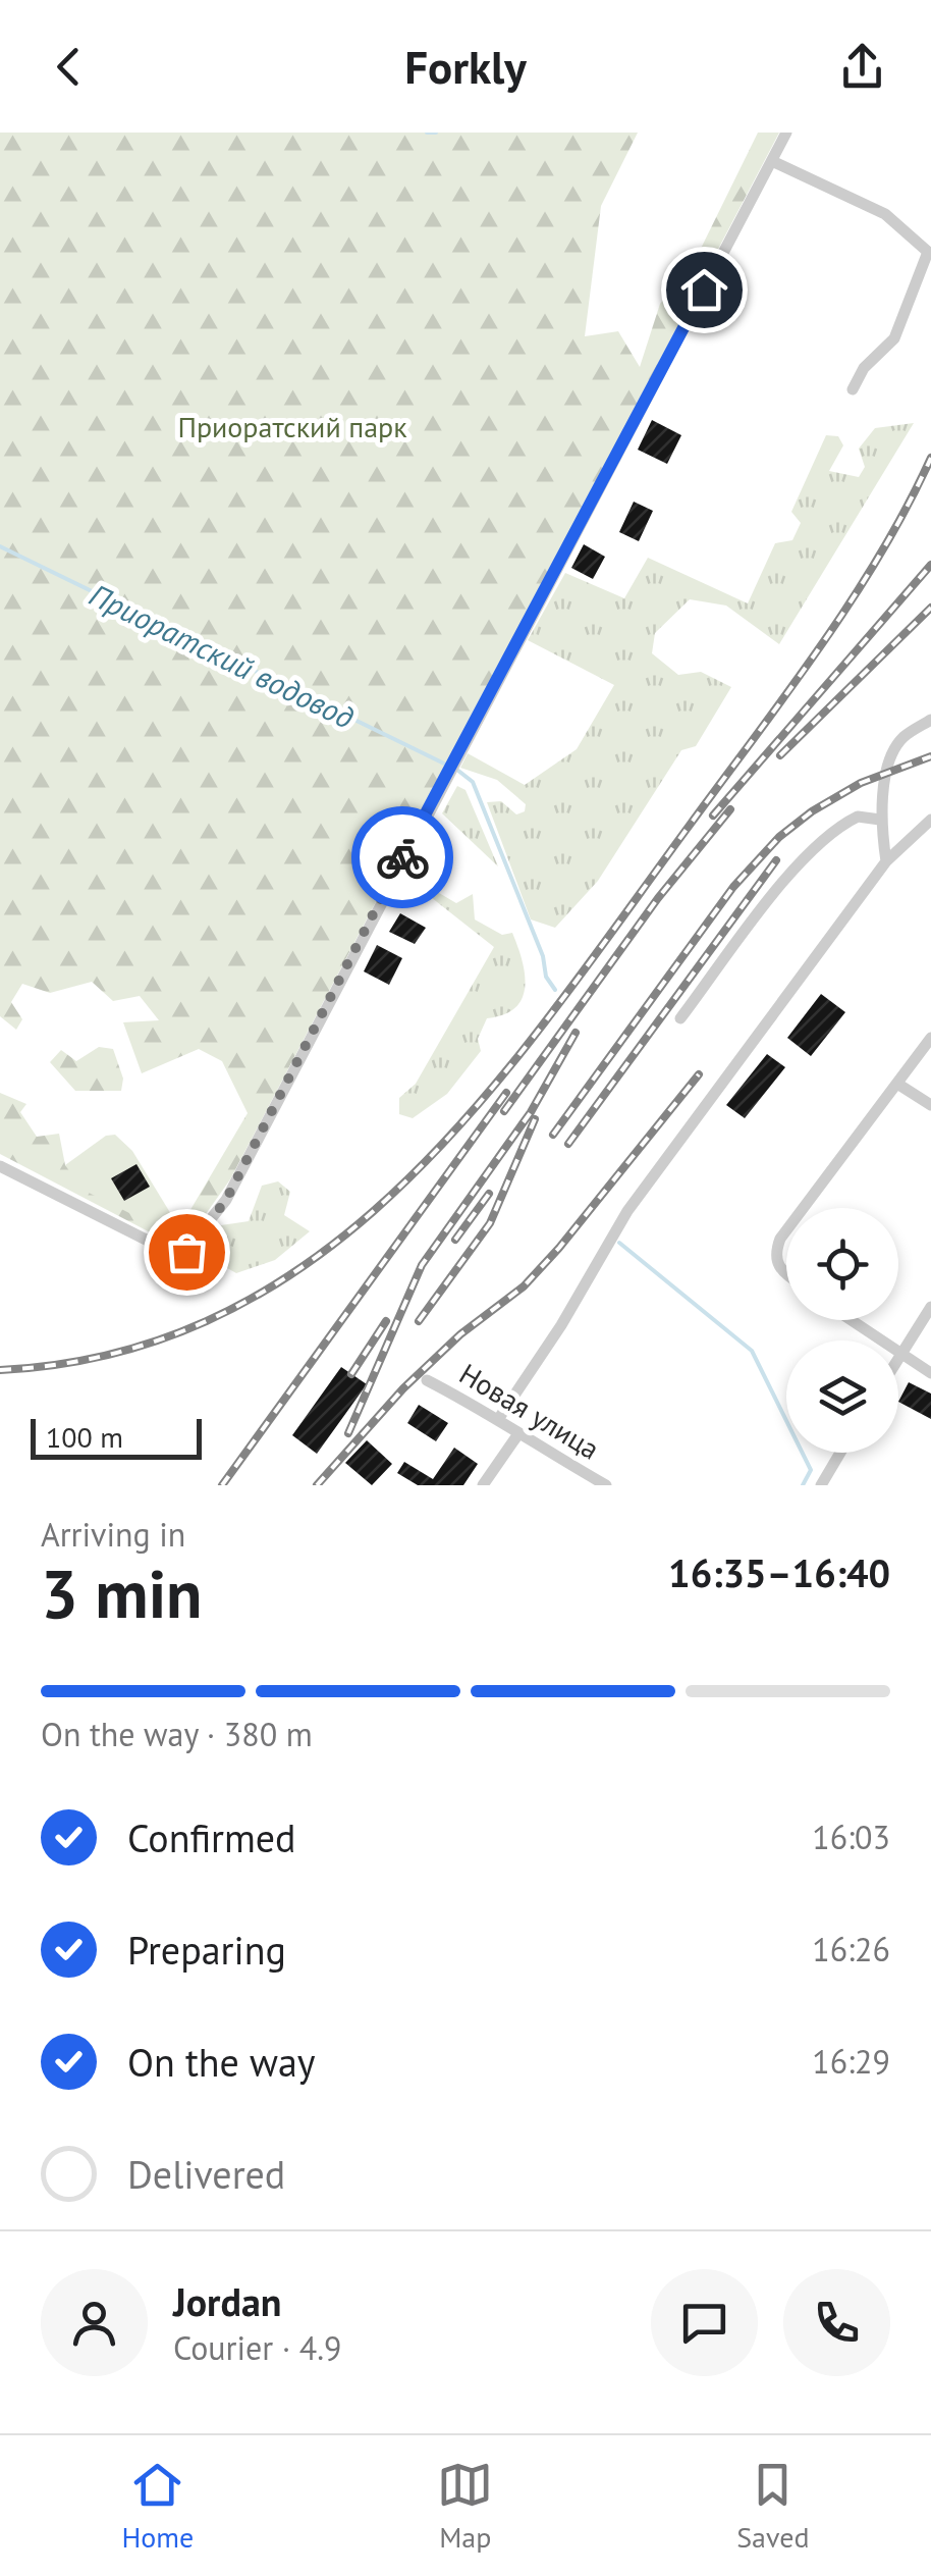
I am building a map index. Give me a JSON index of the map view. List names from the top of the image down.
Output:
{
  "streets": {
    "street": ["Новая улица"]
  },
  "water": ["Приоратский водовод"],
  "parks": ["Приоратский парк"],
  "scale_bar": "100 m",
  "page": {
    "header": "Forkly",
    "scale": "100 m",
    "heading": ["3 min", "Arriving in", "16:35–16:40"],
    "panel": ["Jordan", "Courier · 4.9"],
    "bar": "On the way · 380 m",
    "list": [
      ["Confirmed", "16:03"],
      ["Preparing", "16:26"],
      ["On the way", "16:29"],
      "Delivered"
    ],
    "tabs": ["Home", "Map", "Saved"]
  }
}
